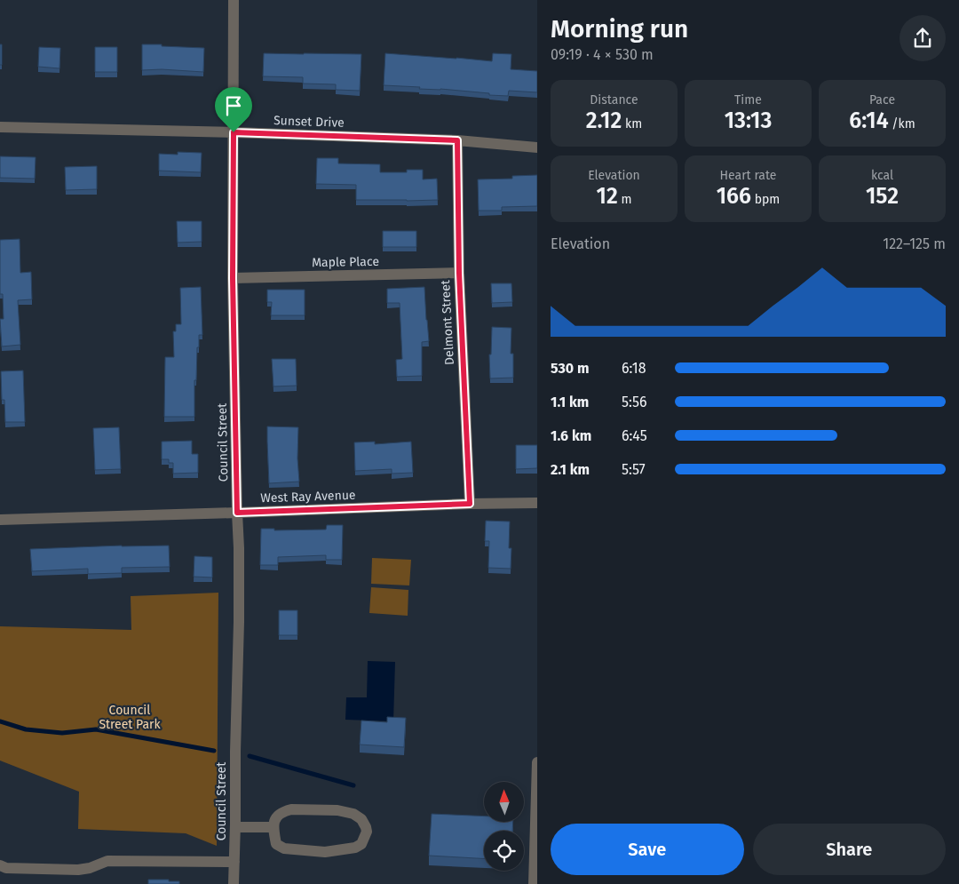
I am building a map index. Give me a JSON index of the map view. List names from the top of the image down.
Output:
{
  "streets": {
    "street": [
      "Sunset Drive",
      "Maple Place",
      "Delmont Street",
      "Council Street",
      "West Ray Avenue"
    ]
  },
  "crossings": [
    ["Sunset Drive", "Delmont Street"],
    ["Sunset Drive", "Council Street"],
    ["Maple Place", "Delmont Street"],
    ["Maple Place", "Council Street"],
    ["Delmont Street", "West Ray Avenue"],
    ["Council Street", "West Ray Avenue"]
  ],
  "parks": ["Council Street Park"],
  "north": "top",
  "page": {
    "heading": ["Morning run", "09:19 · 4 × 530 m"],
    "stats": [
      ["Distance", "2.12 km"],
      ["Time", "13:13"],
      ["Pace", "6:14 /km"],
      ["Elevation", "12 m"],
      ["Heart rate", "166 bpm"],
      ["kcal", "152"]
    ],
    "chart": ["Elevation", "122–125 m"],
    "list": [
      {
        "name": "530 m",
        "note": "6:18"
      },
      {
        "name": "1.1 km",
        "note": "5:56"
      },
      {
        "name": "1.6 km",
        "note": "6:45"
      },
      {
        "name": "2.1 km",
        "note": "5:57"
      }
    ],
    "buttons": ["Save", "Share"]
  }
}
